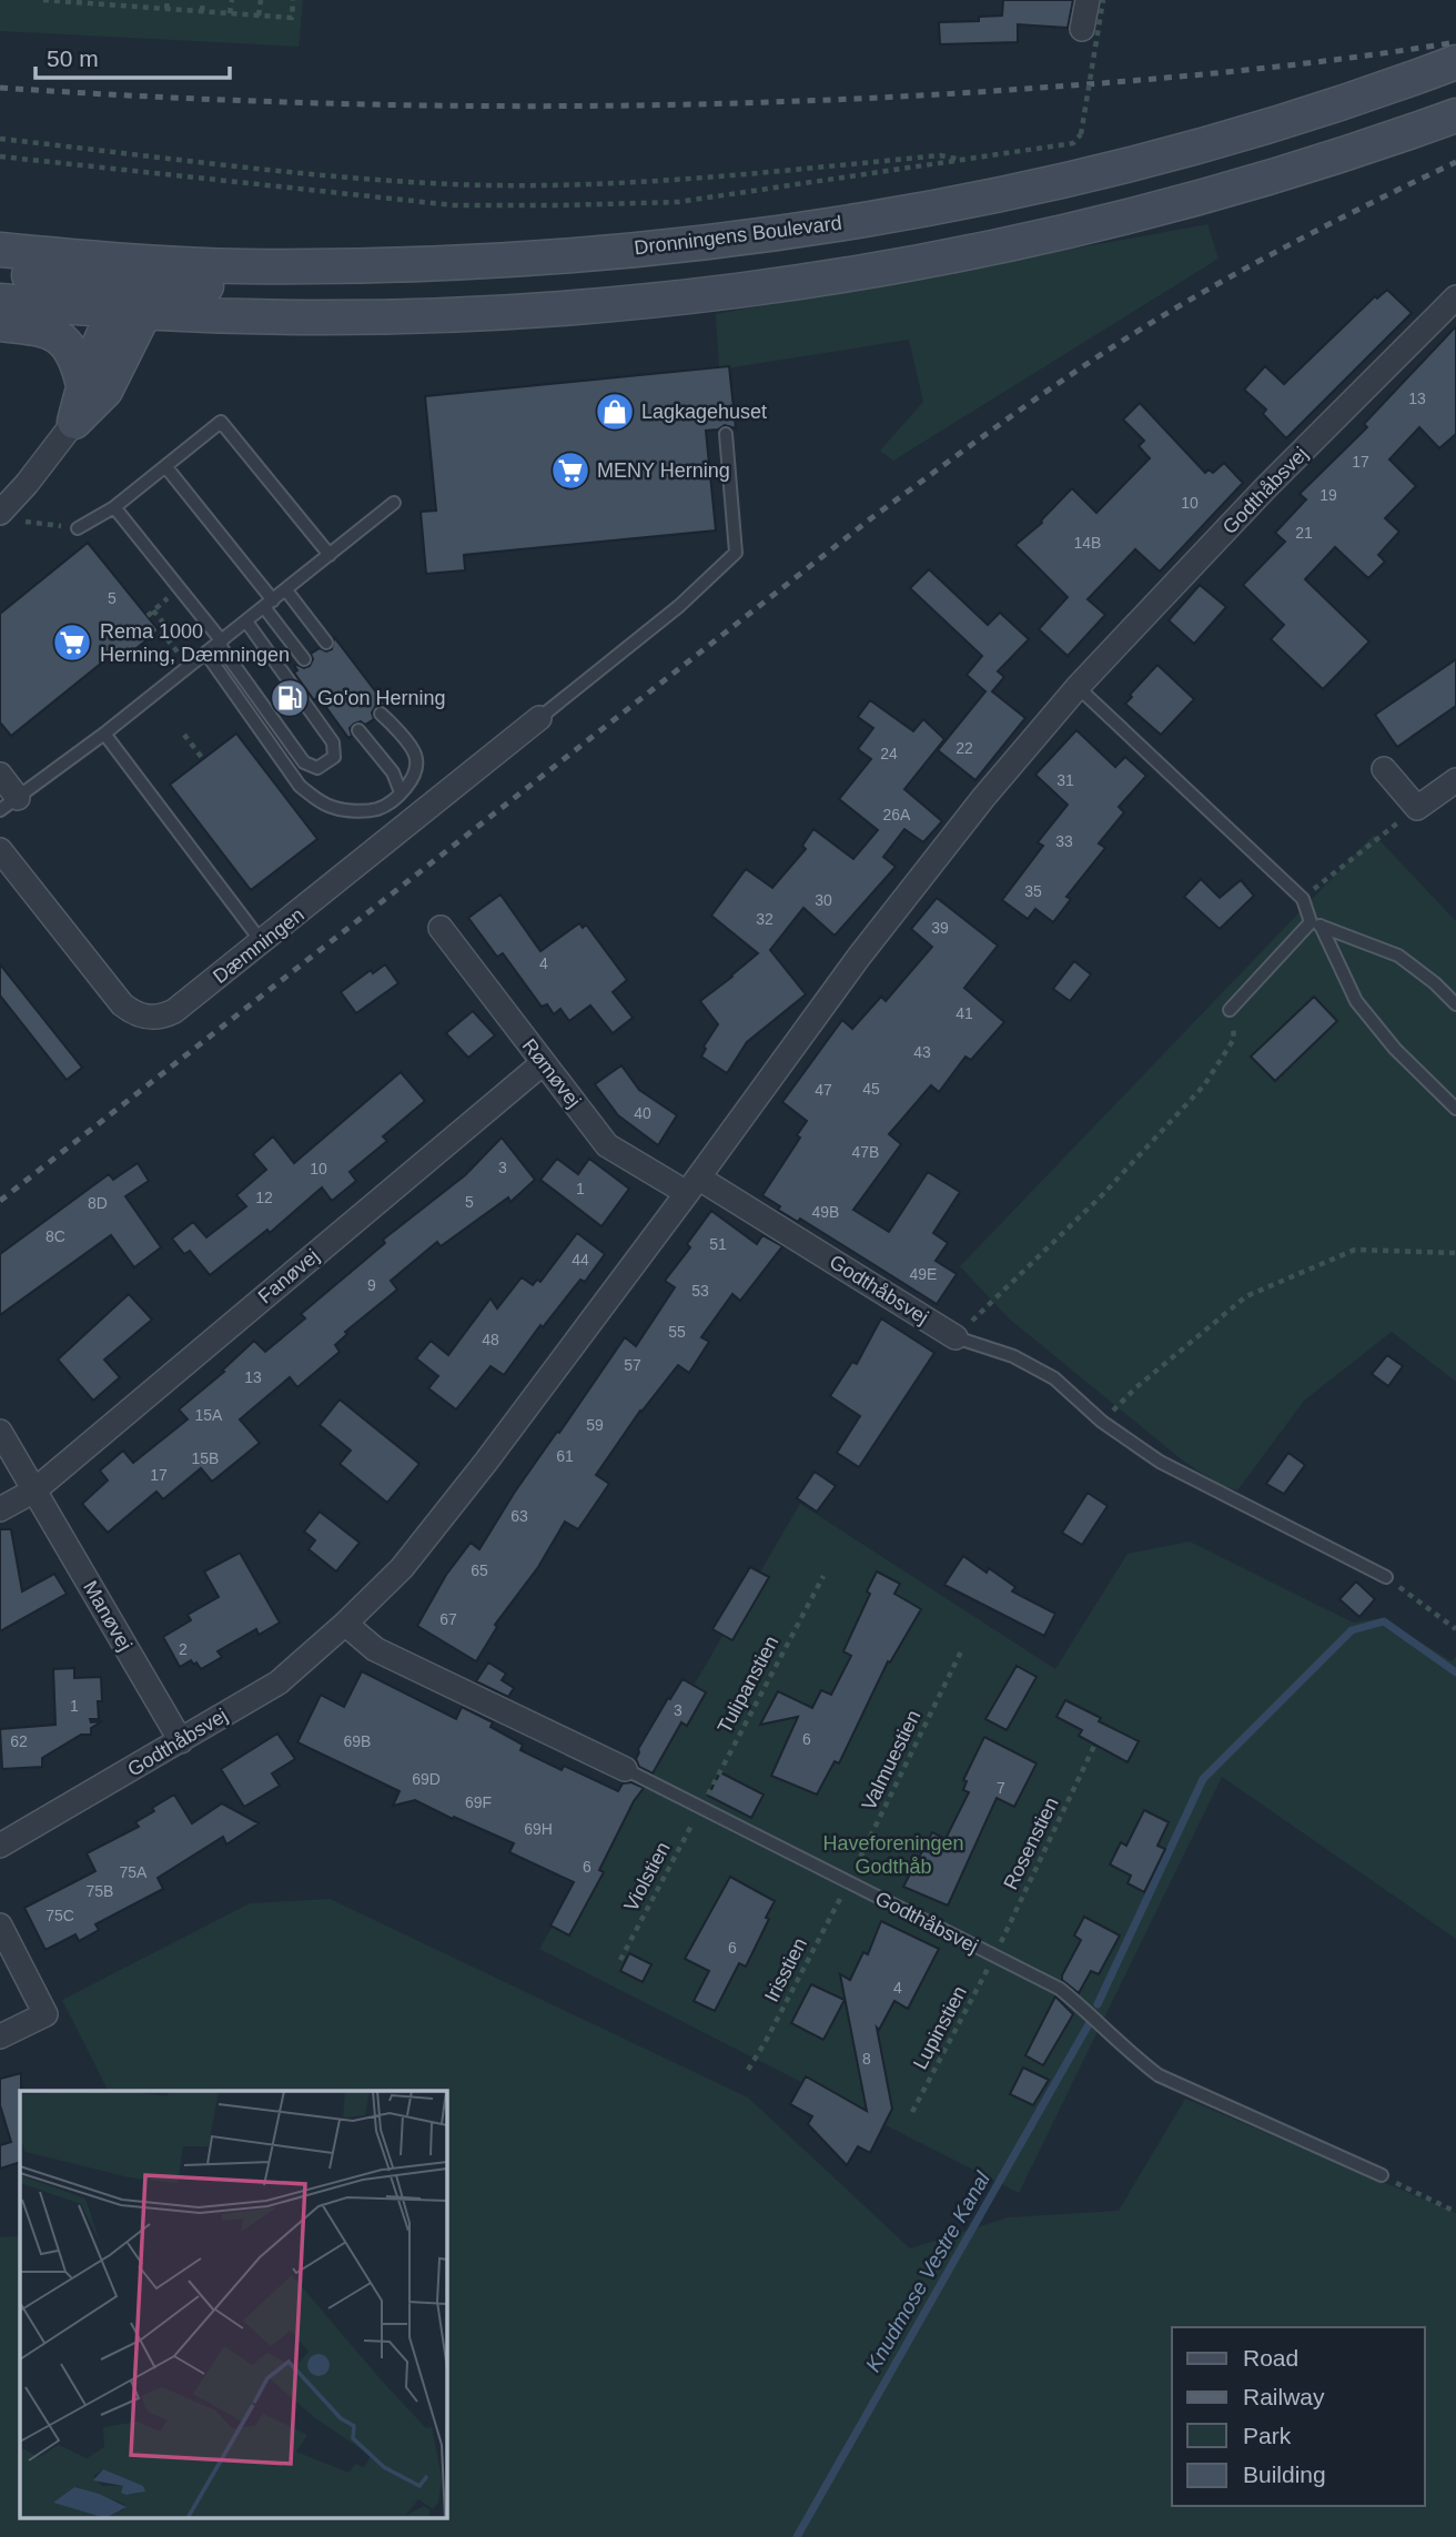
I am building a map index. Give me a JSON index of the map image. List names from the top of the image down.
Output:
{
  "streets": {
    "main road": ["Dronningens Boulevard"],
    "street": [
      "Godthåbsvej",
      "Dæmningen",
      "Rømøvej",
      "Fanøvej",
      "Manøvej"
    ],
    "path": [
      "Tulipanstien",
      "Valmuestien",
      "Rosenstien",
      "Violstien",
      "Irisstien",
      "Lupinstien"
    ]
  },
  "crossings": [
    ["Godthåbsvej", "Rømøvej"],
    ["Godthåbsvej", "Manøvej"],
    ["Godthåbsvej", "Tulipanstien"],
    ["Godthåbsvej", "Valmuestien"],
    ["Godthåbsvej", "Rosenstien"],
    ["Godthåbsvej", "Violstien"],
    ["Godthåbsvej", "Irisstien"],
    ["Godthåbsvej", "Lupinstien"],
    ["Rømøvej", "Fanøvej"],
    ["Fanøvej", "Manøvej"],
    ["Tulipanstien", "Violstien"],
    ["Valmuestien", "Irisstien"],
    ["Rosenstien", "Lupinstien"]
  ],
  "water": ["Knudmose Vestre Kanal"],
  "parks": ["Haveforeningen Godthåb"],
  "places": {
    "shop": ["Lagkagehuset"],
    "supermarket": ["MENY Herning", "Rema 1000 Herning, Dæmningen"],
    "fuel station": ["Go'on Herning"]
  },
  "house_numbers": [
    "13",
    "17",
    "19",
    "10",
    "21",
    "14B",
    "5",
    "22",
    "24",
    "31",
    "26A",
    "33",
    "35",
    "30",
    "32",
    "39",
    "4",
    "41",
    "43",
    "45",
    "47",
    "40",
    "47B",
    "3",
    "10",
    "1",
    "12",
    "5",
    "8D",
    "49B",
    "8C",
    "51",
    "44",
    "49E",
    "9",
    "53",
    "55",
    "48",
    "57",
    "13",
    "15A",
    "59",
    "61",
    "15B",
    "17",
    "63",
    "65",
    "67",
    "2",
    "1",
    "3",
    "6",
    "62",
    "69B",
    "69D",
    "7",
    "69F",
    "69H",
    "6",
    "75A",
    "75B",
    "75C",
    "6",
    "4",
    "8"
  ],
  "legend": [
    "Road",
    "Railway",
    "Park",
    "Building"
  ],
  "scale_bar": "50 m"
}
